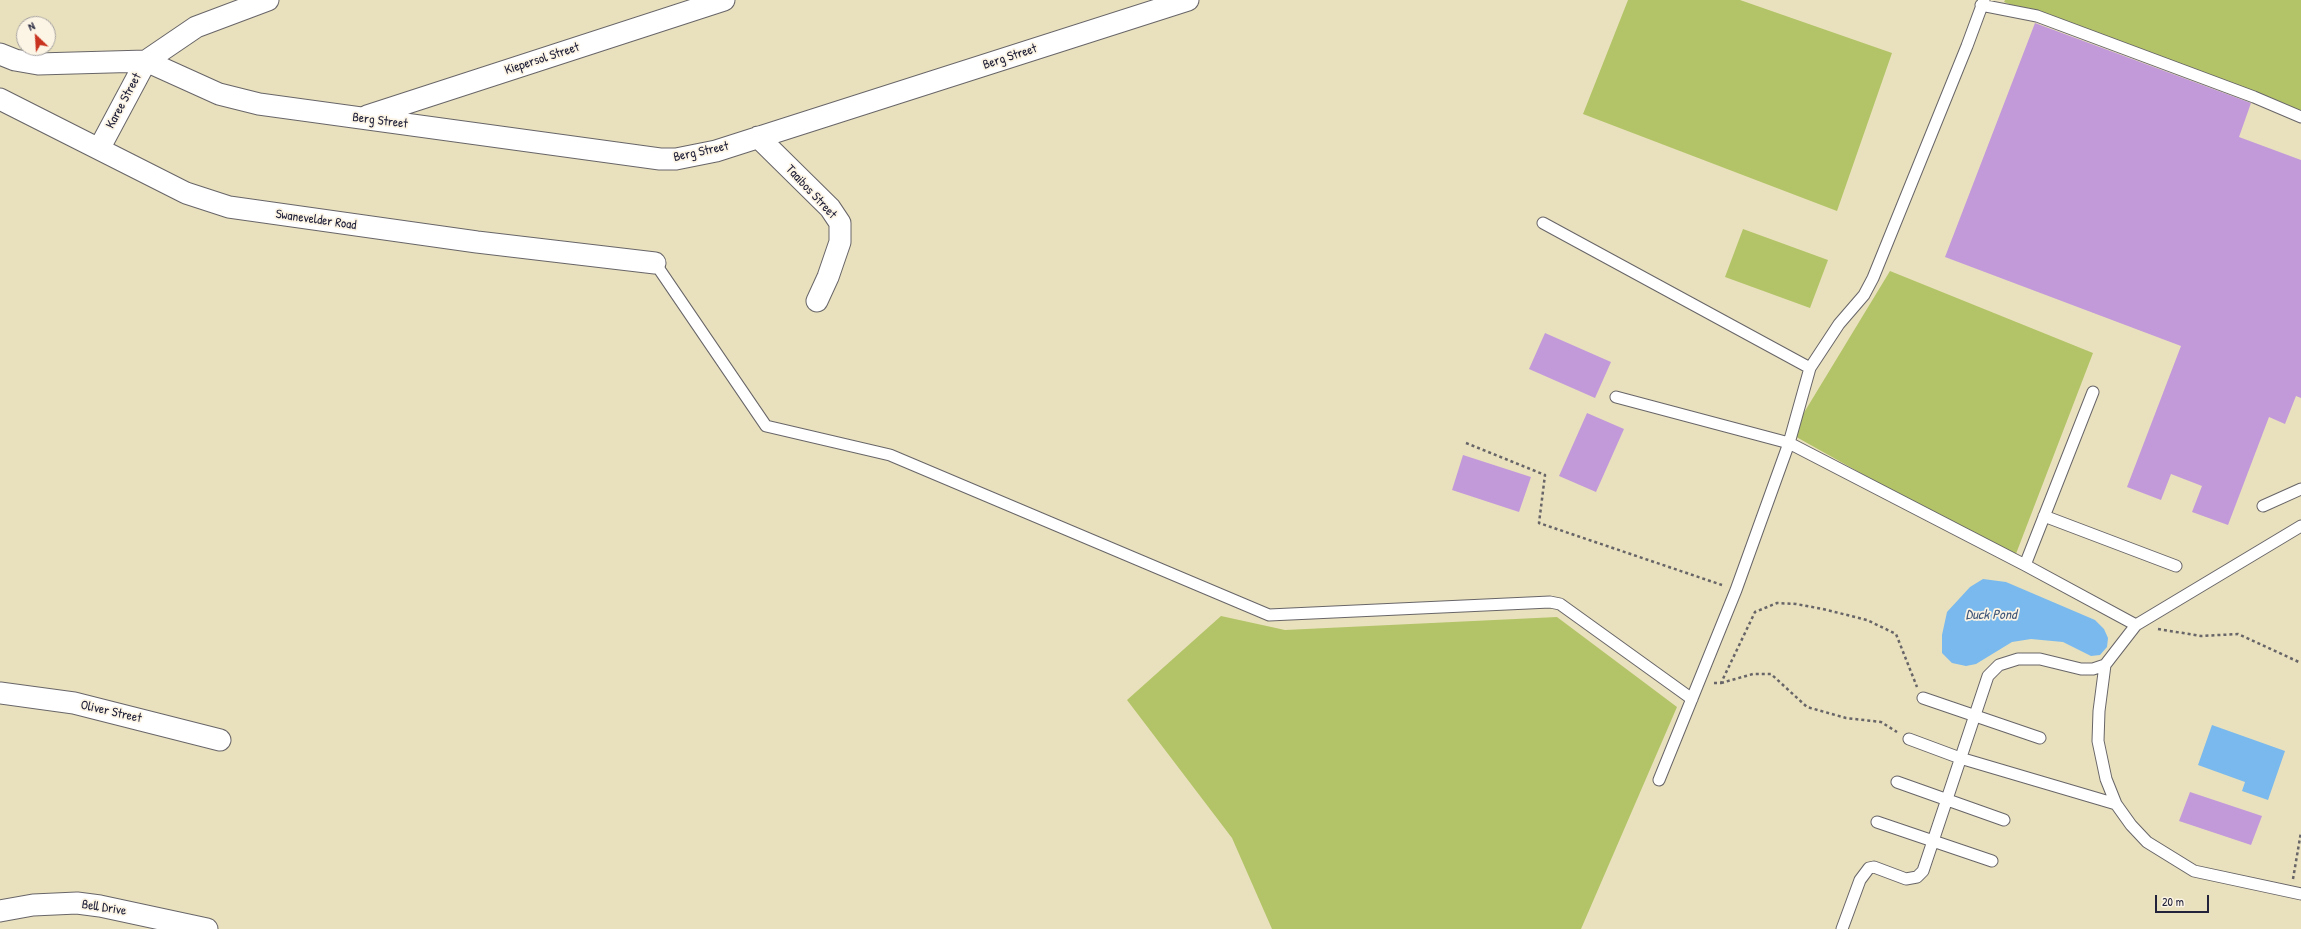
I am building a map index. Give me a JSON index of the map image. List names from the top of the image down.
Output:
{
  "streets": {
    "street": [
      "Berg Street",
      "Kiepersol Street",
      "Karee Street",
      "Taaibos Street",
      "Swanevelder Road",
      "Oliver Street",
      "Bell Drive"
    ]
  },
  "crossings": [
    ["Berg Street", "Kiepersol Street"],
    ["Berg Street", "Karee Street"],
    ["Berg Street", "Taaibos Street"],
    ["Karee Street", "Swanevelder Road"]
  ],
  "water": ["Duck Pond"],
  "scale_bar": "20 m",
  "north": "top left"
}
